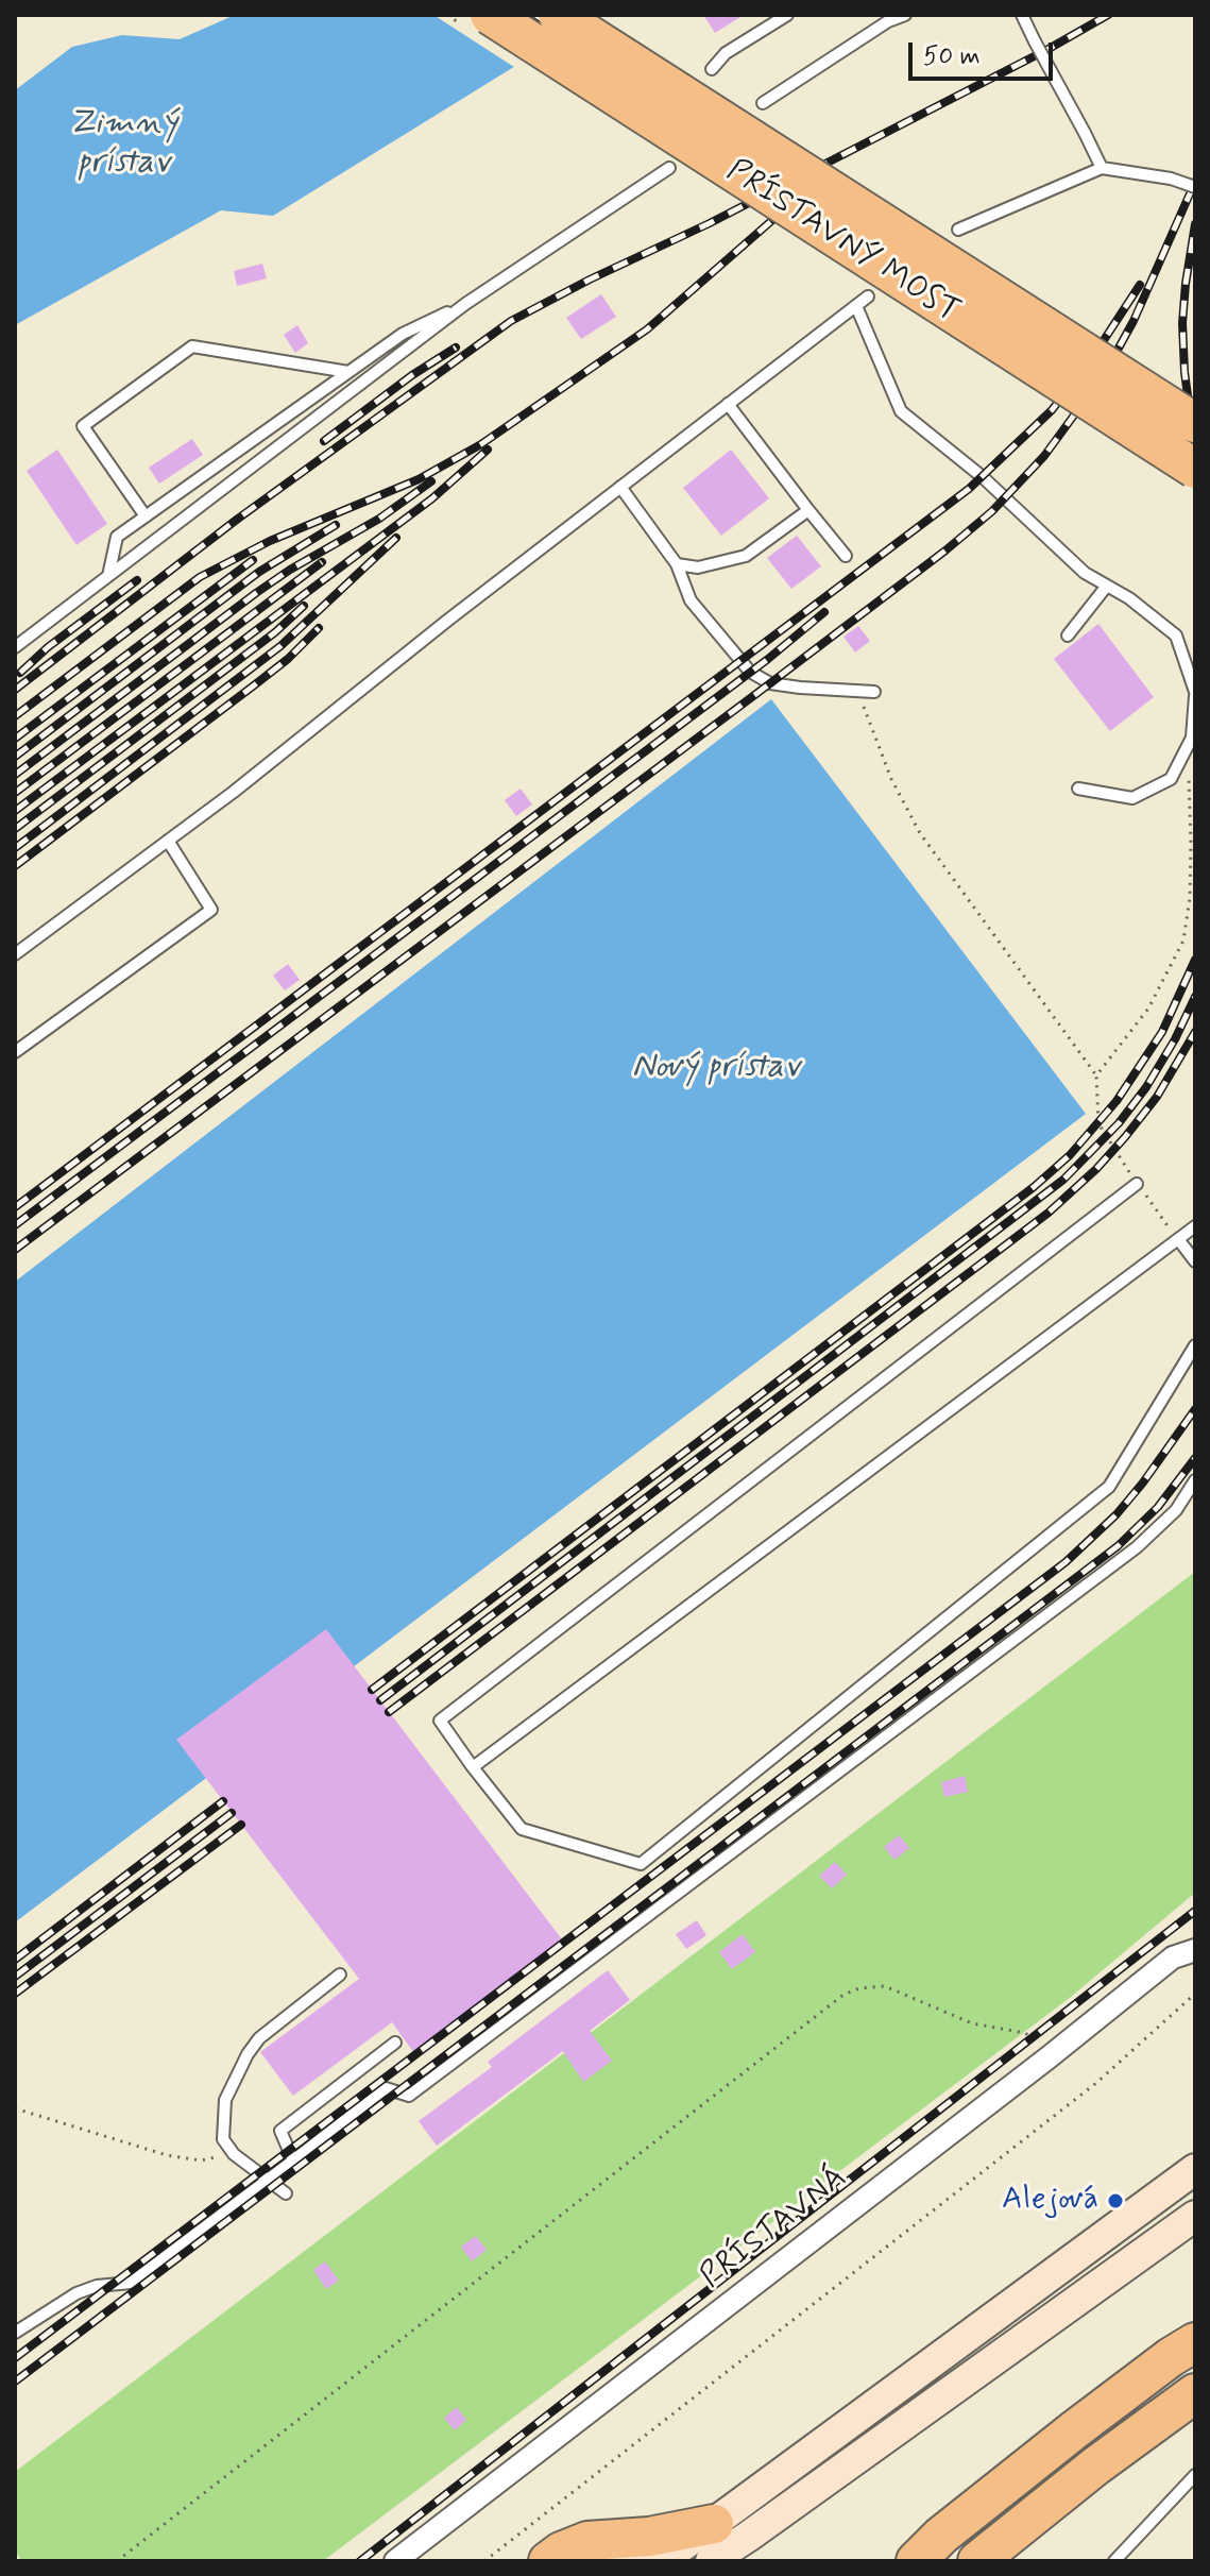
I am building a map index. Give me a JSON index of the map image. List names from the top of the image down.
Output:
{
  "streets": {
    "highway": ["PRÍSTAVNÝ MOST"],
    "street": ["PRÍSTAVNÁ"]
  },
  "water": ["Zimný prístav", "Nový prístav"],
  "places": ["Alejová"],
  "scale_bar": "50 m"
}
